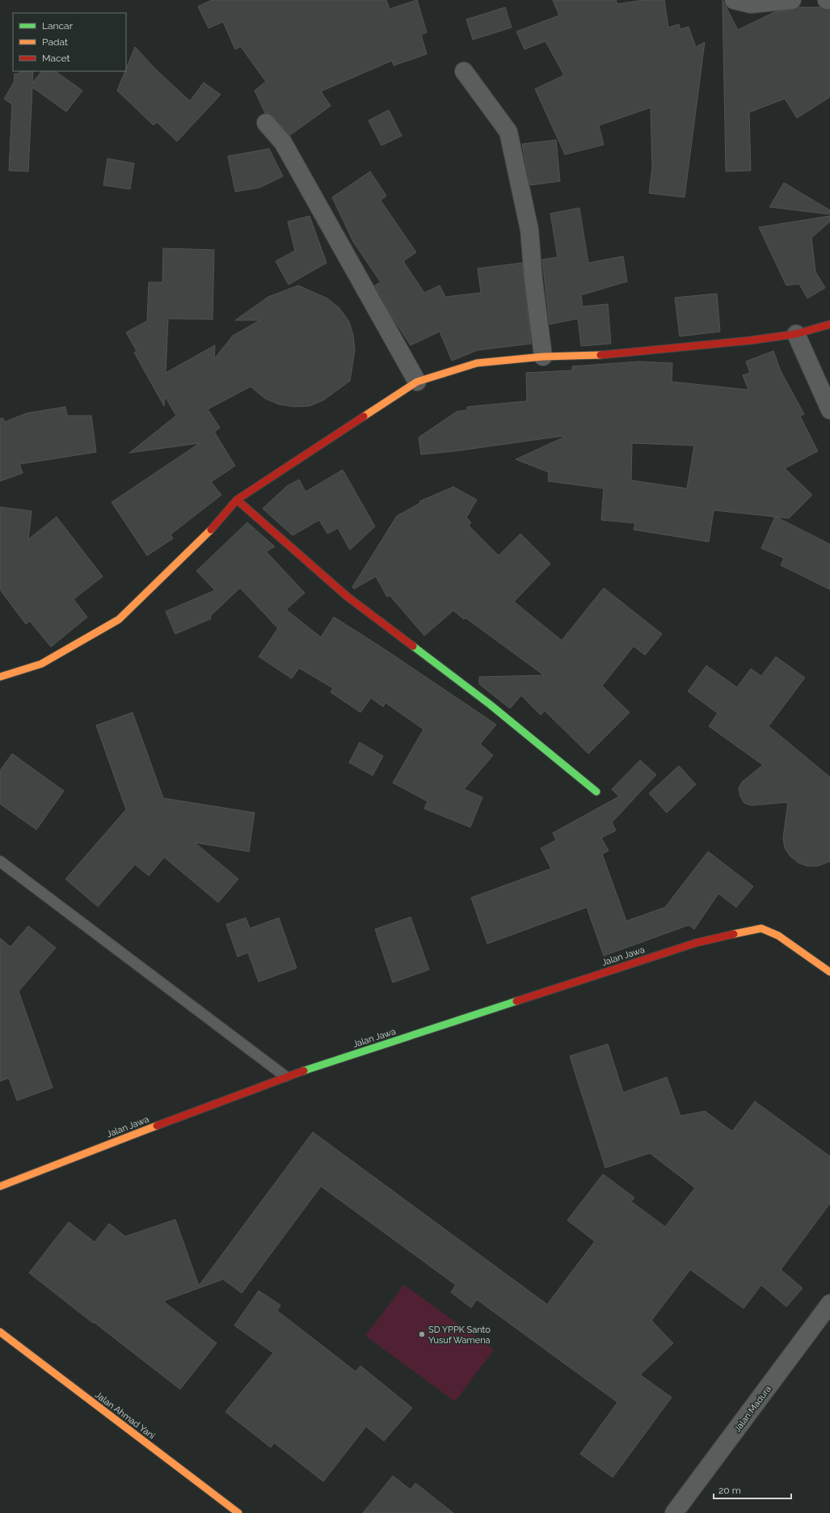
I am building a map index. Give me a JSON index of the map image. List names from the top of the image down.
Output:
{
  "streets": {
    "street": ["Jalan Jawa", "Jalan Madura", "Jalan Ahmad Yani"]
  },
  "places": ["SD YPPK Santo Yusuf Wamena"],
  "legend": ["Lancar", "Padat", "Macet"],
  "scale_bar": "20 m"
}
